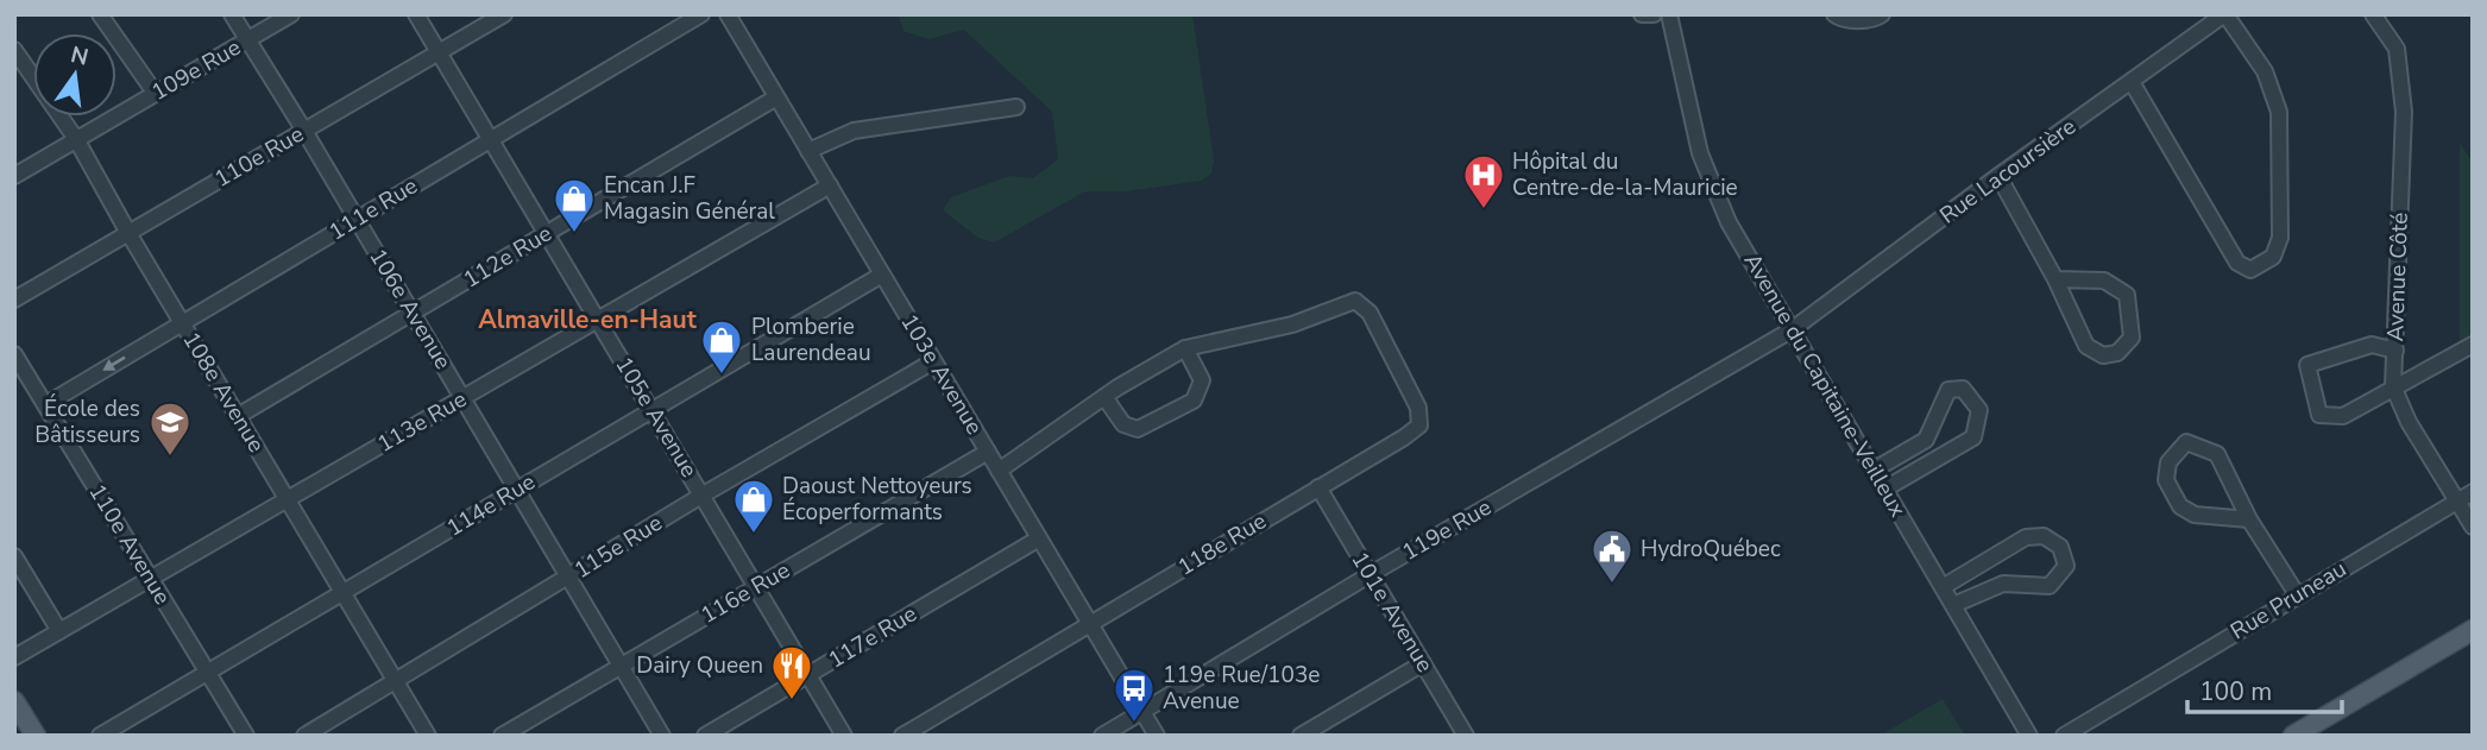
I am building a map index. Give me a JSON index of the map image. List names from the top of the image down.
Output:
{
  "streets": {
    "street": [
      "109e Rue",
      "110e Rue",
      "Rue Lacoursière",
      "111e Rue",
      "112e Rue",
      "Avenue Côté",
      "106e Avenue",
      "103e Avenue",
      "Avenue du Capitaine-Veilleux",
      "108e Avenue",
      "105e Avenue",
      "113e Rue",
      "114e Rue",
      "119e Rue",
      "110e Avenue",
      "118e Rue",
      "115e Rue",
      "116e Rue",
      "Rue Pruneau",
      "101e Avenue",
      "117e Rue"
    ]
  },
  "crossings": [
    ["109e Rue", "106e Avenue"],
    ["109e Rue", "108e Avenue"],
    ["110e Rue", "106e Avenue"],
    ["110e Rue", "108e Avenue"],
    ["110e Rue", "105e Avenue"],
    ["Rue Lacoursière", "Avenue du Capitaine-Veilleux"],
    ["Rue Lacoursière", "119e Rue"],
    ["111e Rue", "106e Avenue"],
    ["111e Rue", "108e Avenue"],
    ["111e Rue", "105e Avenue"],
    ["111e Rue", "110e Avenue"],
    ["112e Rue", "106e Avenue"],
    ["112e Rue", "103e Avenue"],
    ["112e Rue", "108e Avenue"],
    ["112e Rue", "105e Avenue"],
    ["Avenue Côté", "Rue Pruneau"],
    ["106e Avenue", "113e Rue"],
    ["106e Avenue", "114e Rue"],
    ["106e Avenue", "115e Rue"],
    ["106e Avenue", "116e Rue"],
    ["103e Avenue", "113e Rue"],
    ["103e Avenue", "114e Rue"],
    ["103e Avenue", "119e Rue"],
    ["103e Avenue", "118e Rue"],
    ["103e Avenue", "115e Rue"],
    ["103e Avenue", "116e Rue"],
    ["103e Avenue", "117e Rue"],
    ["Avenue du Capitaine-Veilleux", "119e Rue"],
    ["108e Avenue", "113e Rue"],
    ["108e Avenue", "114e Rue"],
    ["108e Avenue", "115e Rue"],
    ["105e Avenue", "113e Rue"],
    ["105e Avenue", "114e Rue"],
    ["105e Avenue", "115e Rue"],
    ["105e Avenue", "116e Rue"],
    ["105e Avenue", "117e Rue"],
    ["113e Rue", "110e Avenue"],
    ["114e Rue", "110e Avenue"],
    ["119e Rue", "101e Avenue"],
    ["118e Rue", "101e Avenue"]
  ],
  "districts": ["Almaville-en-Haut"],
  "places": {
    "hospital": ["Hôpital du Centre-de-la-Mauricie"],
    "shop": ["Encan J.F Magasin Général", "Plomberie Laurendeau", "Daoust Nettoyeurs Écoperformants"],
    "school or university": ["École des Bâtisseurs"],
    "public building": ["HydroQuébec"],
    "restaurant": ["Dairy Queen"],
    "bus stop": ["119e Rue/103e Avenue"]
  },
  "scale_bar": "100 m",
  "north": "top"
}
